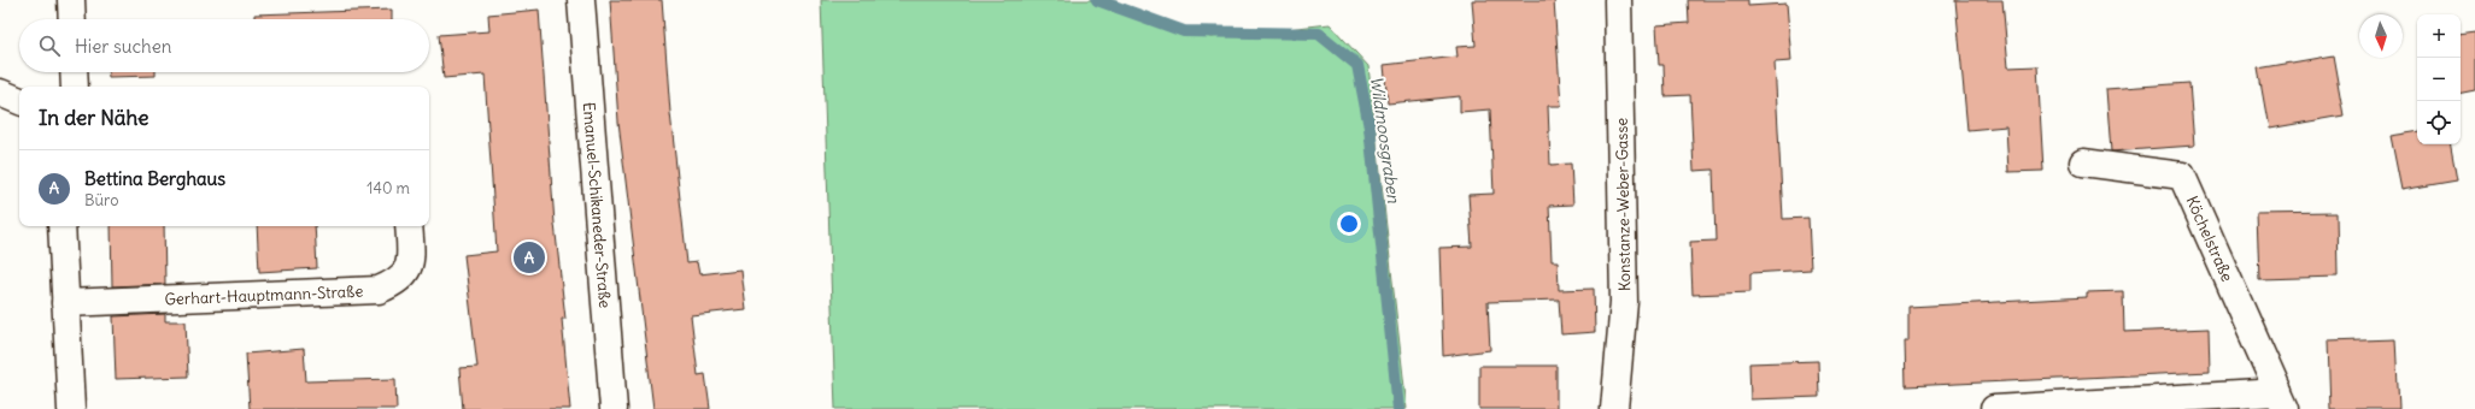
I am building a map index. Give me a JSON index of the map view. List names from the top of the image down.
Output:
{
  "streets": {
    "street": [
      "Emanuel-Schikaneder-Straße",
      "Konstanze-Weber-Gasse",
      "Köchelstraße",
      "Gerhart-Hauptmann-Straße"
    ]
  },
  "water": ["Wildmoosgraben"],
  "north": "bottom",
  "page": {
    "map_buttons": ["+", "−"],
    "search": "Hier suchen",
    "heading": "In der Nähe",
    "list": [
      {
        "mark": "A",
        "name": "Bettina Berghaus",
        "note": "Büro",
        "value": "140 m"
      }
    ],
    "pins": "A"
  }
}
